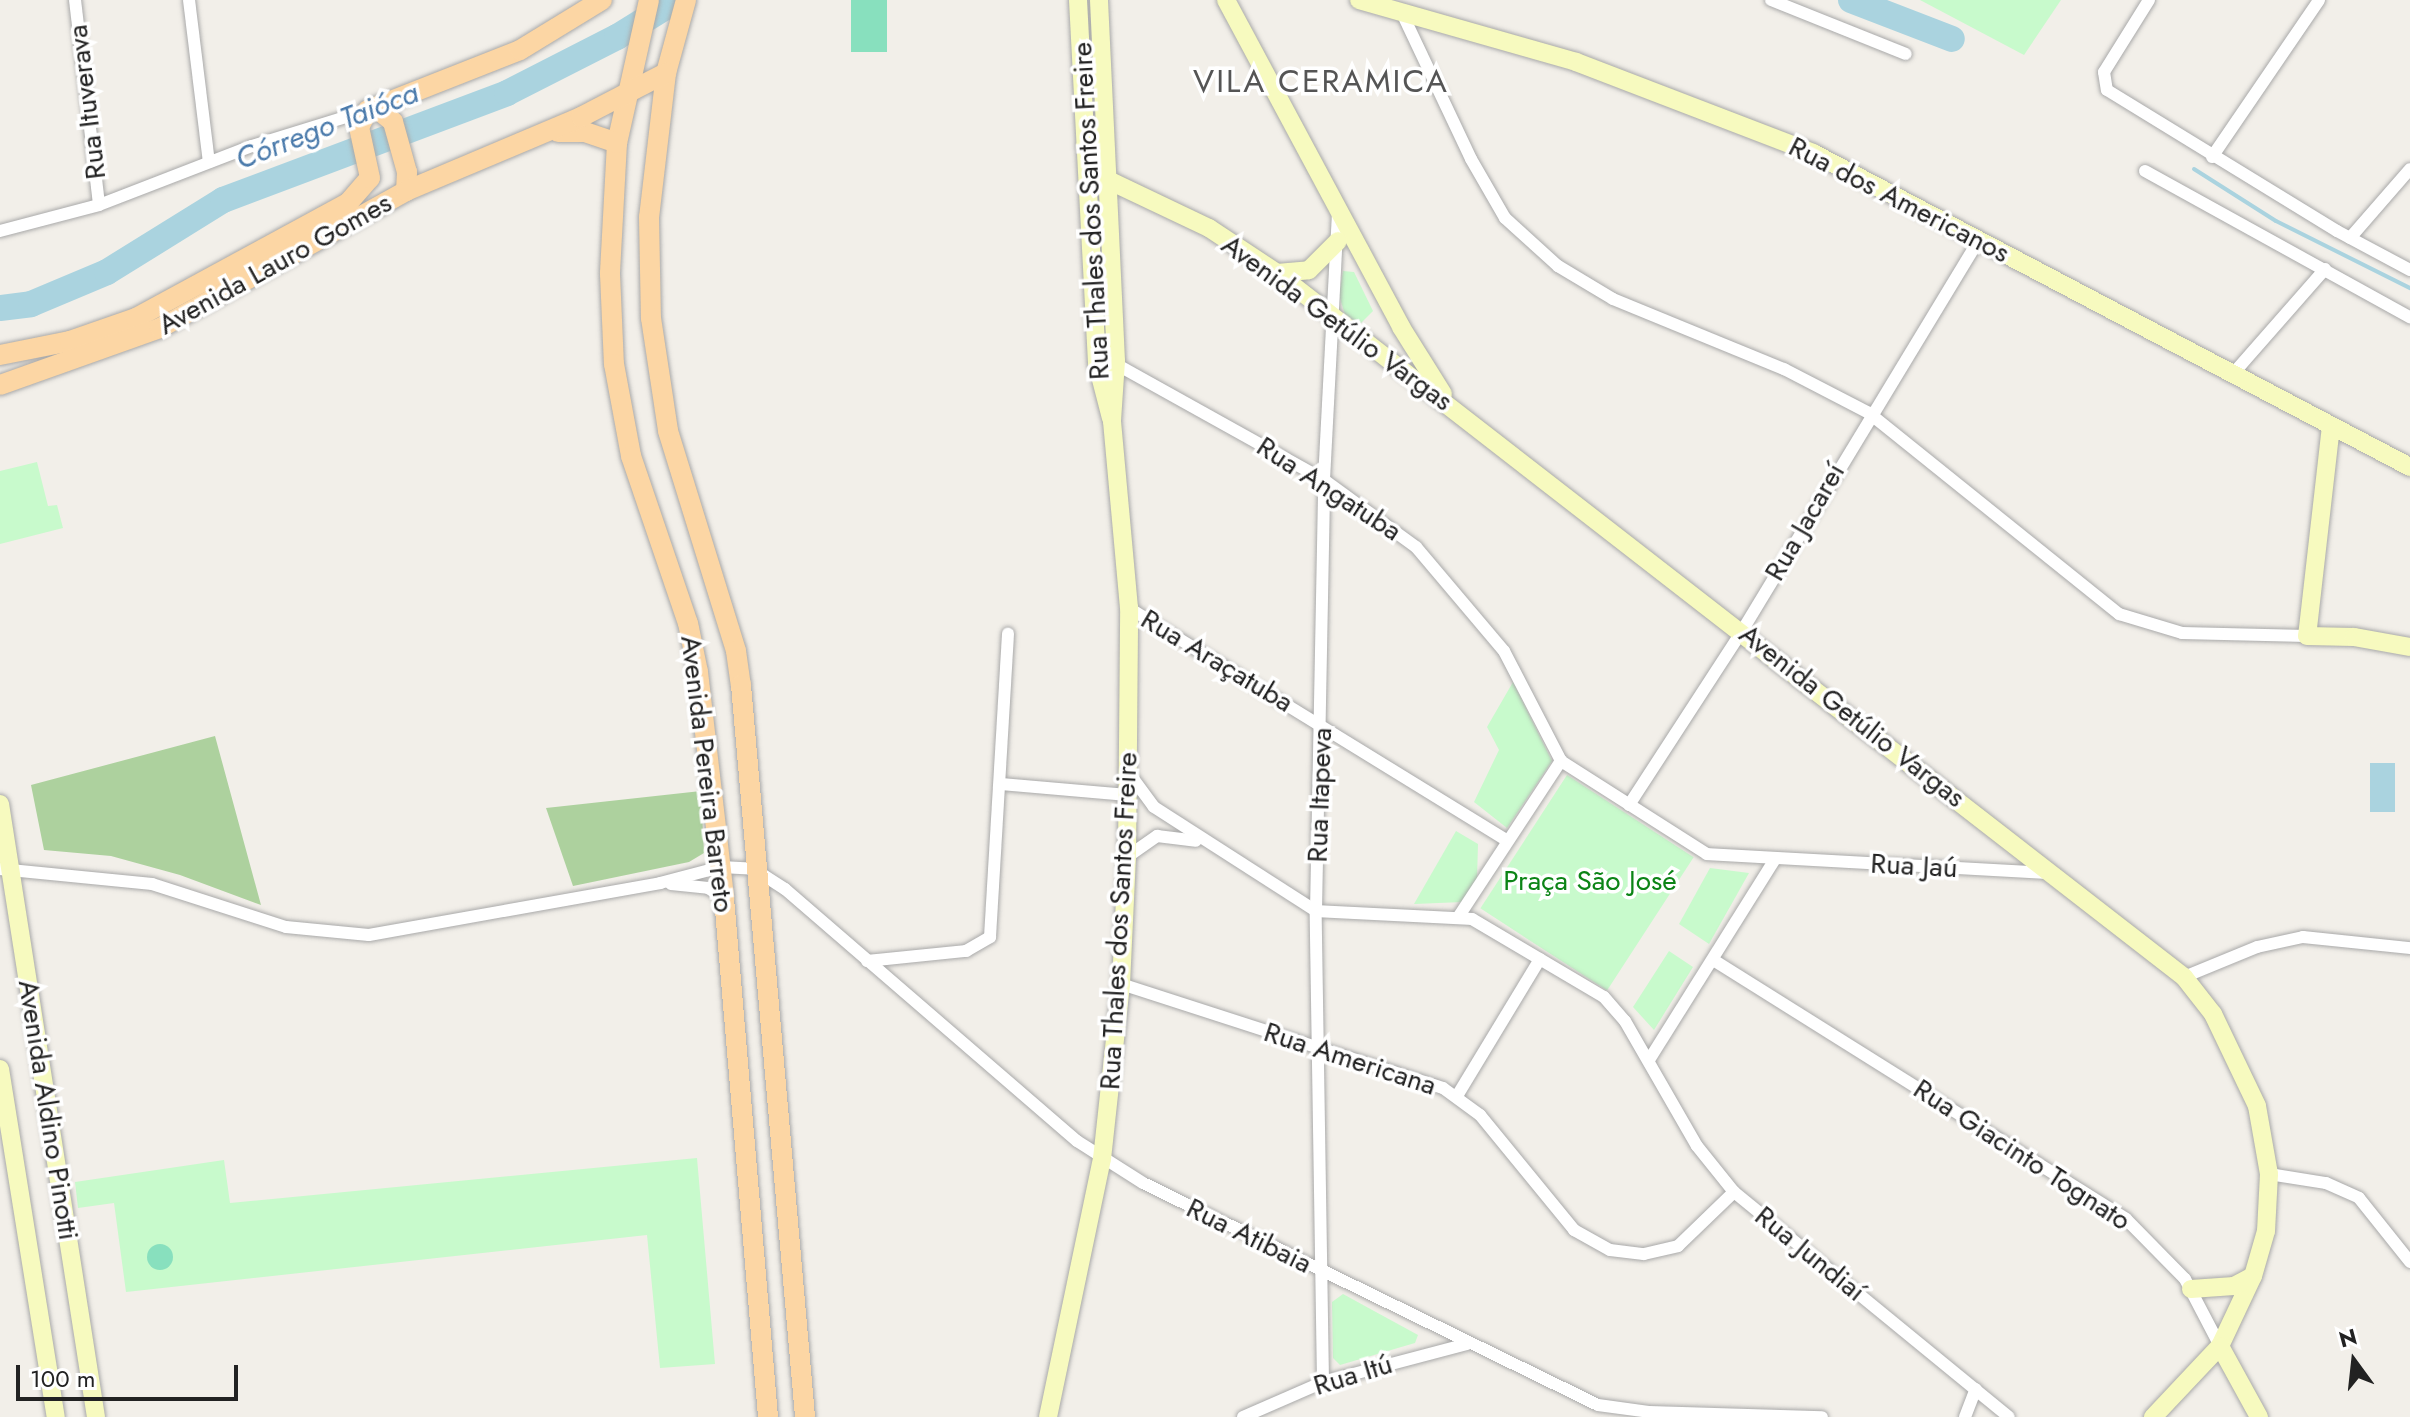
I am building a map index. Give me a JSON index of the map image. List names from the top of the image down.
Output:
{
  "streets": {
    "main road": ["Avenida Lauro Gomes", "Avenida Pereira Barreto"],
    "street": [
      "Rua Ituverava",
      "Rua dos Americanos",
      "Rua Thales dos Santos Freire",
      "Avenida Getúlio Vargas",
      "Rua Angatuba",
      "Rua Jacareí",
      "Rua Araçatuba",
      "Rua Itapeva",
      "Rua Jaú",
      "Rua Americana",
      "Avenida Aldino Pinotti",
      "Rua Giacinto Tognato",
      "Rua Atibaia",
      "Rua Jundiaí",
      "Rua Itú"
    ]
  },
  "crossings": [
    ["Rua dos Americanos", "Rua Jacareí"],
    ["Rua Thales dos Santos Freire", "Avenida Getúlio Vargas"],
    ["Rua Thales dos Santos Freire", "Rua Angatuba"],
    ["Rua Thales dos Santos Freire", "Rua Araçatuba"],
    ["Rua Thales dos Santos Freire", "Rua Americana"],
    ["Rua Thales dos Santos Freire", "Rua Atibaia"],
    ["Avenida Lauro Gomes", "Avenida Pereira Barreto"],
    ["Avenida Getúlio Vargas", "Rua Jacareí"],
    ["Avenida Getúlio Vargas", "Rua Itapeva"],
    ["Avenida Getúlio Vargas", "Rua Jaú"],
    ["Avenida Getúlio Vargas", "Rua Giacinto Tognato"],
    ["Rua Angatuba", "Rua Itapeva"],
    ["Rua Araçatuba", "Rua Itapeva"],
    ["Avenida Pereira Barreto", "Rua Atibaia"],
    ["Rua Itapeva", "Rua Americana"],
    ["Rua Itapeva", "Rua Atibaia"],
    ["Rua Itapeva", "Rua Itú"],
    ["Rua Americana", "Rua Jundiaí"],
    ["Rua Atibaia", "Rua Itú"]
  ],
  "districts": ["VILA CERAMICA"],
  "water": ["Córrego Taióca"],
  "parks": ["Praça São José"],
  "scale_bar": "100 m",
  "north": "top"
}
